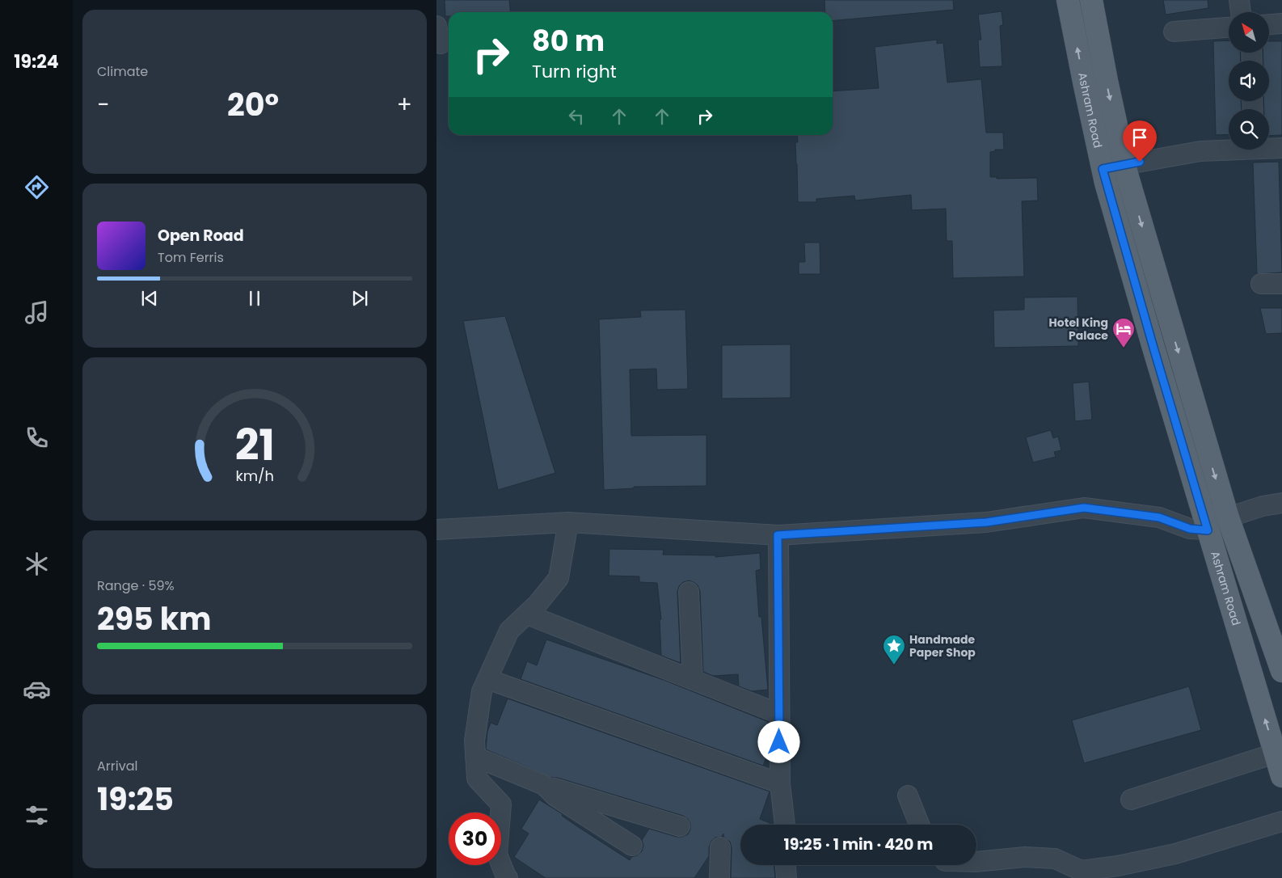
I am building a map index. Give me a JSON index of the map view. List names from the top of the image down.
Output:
{
  "streets": {
    "main road": ["Ashram Road"]
  },
  "places": {
    "hotel": ["Hotel King Palace"],
    "place": ["Handmade Paper Shop"]
  },
  "north": "top left",
  "page": {
    "tabs": "19:24",
    "tile": [
      "Climate",
      ["Range · 59%", "295 km"],
      ["Arrival", "19:25"]
    ],
    "turn": ["80 m", "Turn right"],
    "heat": ["−", "20°", "+"],
    "song": ["Open Road", "Tom Ferris"],
    "limit": "30",
    "trip": "19:25 · 1 min · 420 m",
    "gauge": ["21", "km/h"]
  }
}
